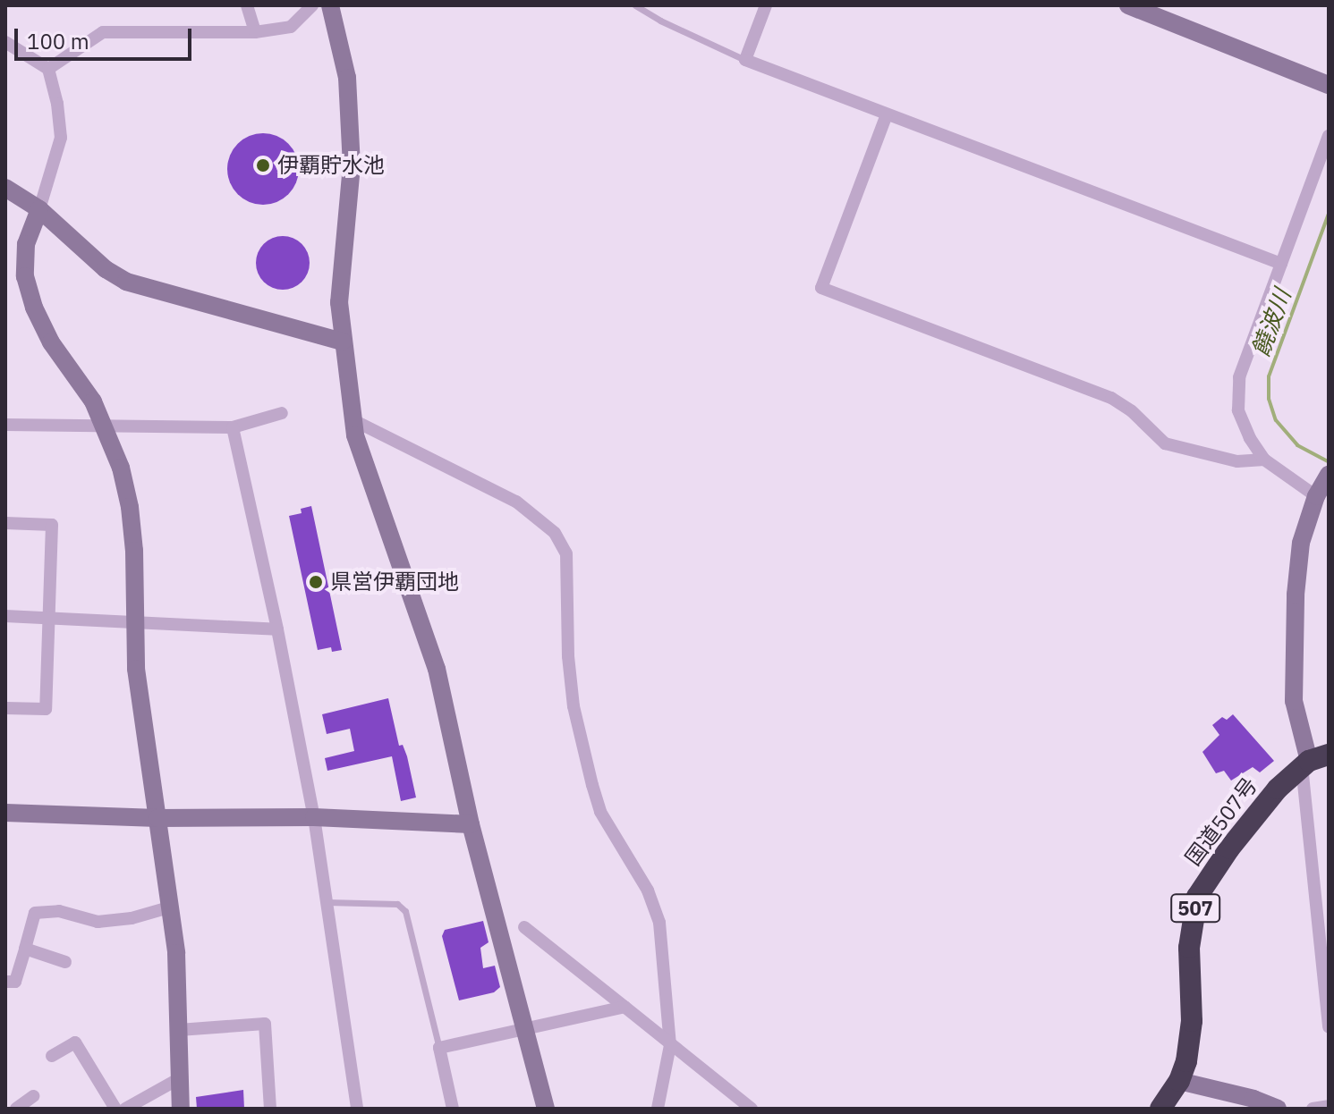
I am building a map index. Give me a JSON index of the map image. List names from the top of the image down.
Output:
{
  "streets": {
    "highway": ["国道507号", "507"]
  },
  "water": ["饒波川"],
  "places": ["伊覇貯水池", "県営伊覇団地"],
  "scale_bar": "100 m"
}
